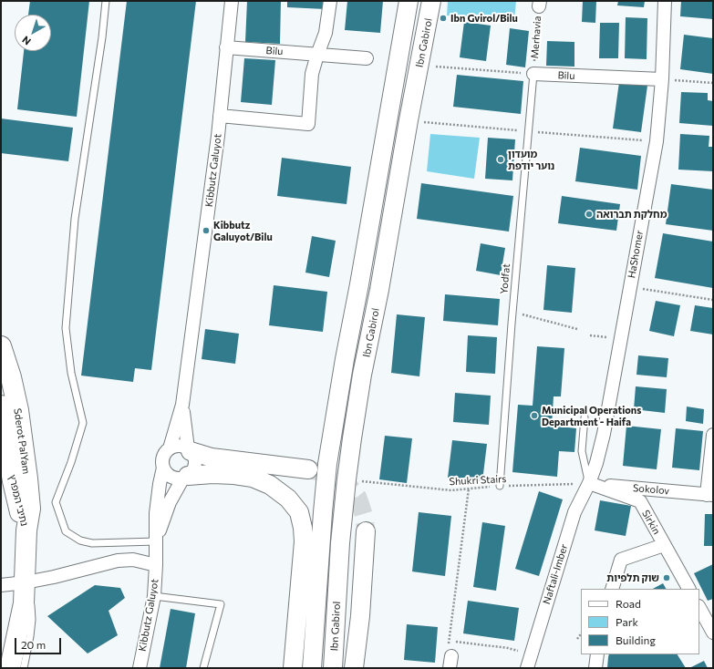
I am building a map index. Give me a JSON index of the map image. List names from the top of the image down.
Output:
{
  "streets": {
    "highway": ["Sderot PalYam", "נתיבי המפרץ"],
    "street": [
      "Ibn Gabirol",
      "Bilu",
      "Kibbutz Galuyot",
      "HaShomer",
      "Sokolov",
      "Sirkin",
      "Naftali-Imber"
    ],
    "lane": ["Yodfat"],
    "path": ["Merhavia", "Shukri Stairs"]
  },
  "crossings": [
    ["Merhavia", "Bilu"],
    ["Merhavia", "Yodfat"],
    ["Ibn Gabirol", "Shukri Stairs"],
    ["Bilu", "Kibbutz Galuyot"],
    ["Bilu", "HaShomer"],
    ["Bilu", "Yodfat"],
    ["HaShomer", "Shukri Stairs"],
    ["HaShomer", "Sokolov"],
    ["HaShomer", "Sirkin"],
    ["HaShomer", "Naftali-Imber"],
    ["Yodfat", "Shukri Stairs"],
    ["Sderot PalYam", "נתיבי המפרץ"],
    ["Shukri Stairs", "Sokolov"],
    ["Shukri Stairs", "Sirkin"],
    ["Shukri Stairs", "Naftali-Imber"],
    ["Sokolov", "Sirkin"],
    ["Sokolov", "Naftali-Imber"],
    ["Sirkin", "Naftali-Imber"]
  ],
  "places": [
    "Ibn Gvirol/Bilu",
    "מועדון נוער יודפת",
    "מחלקת תברואה",
    "Kibbutz Galuyot/Bilu",
    "Municipal Operations Department - Haifa",
    "שוק תלפיות"
  ],
  "legend": ["Road", "Park", "Building"],
  "scale_bar": "20 m",
  "north": "bottom left"
}
